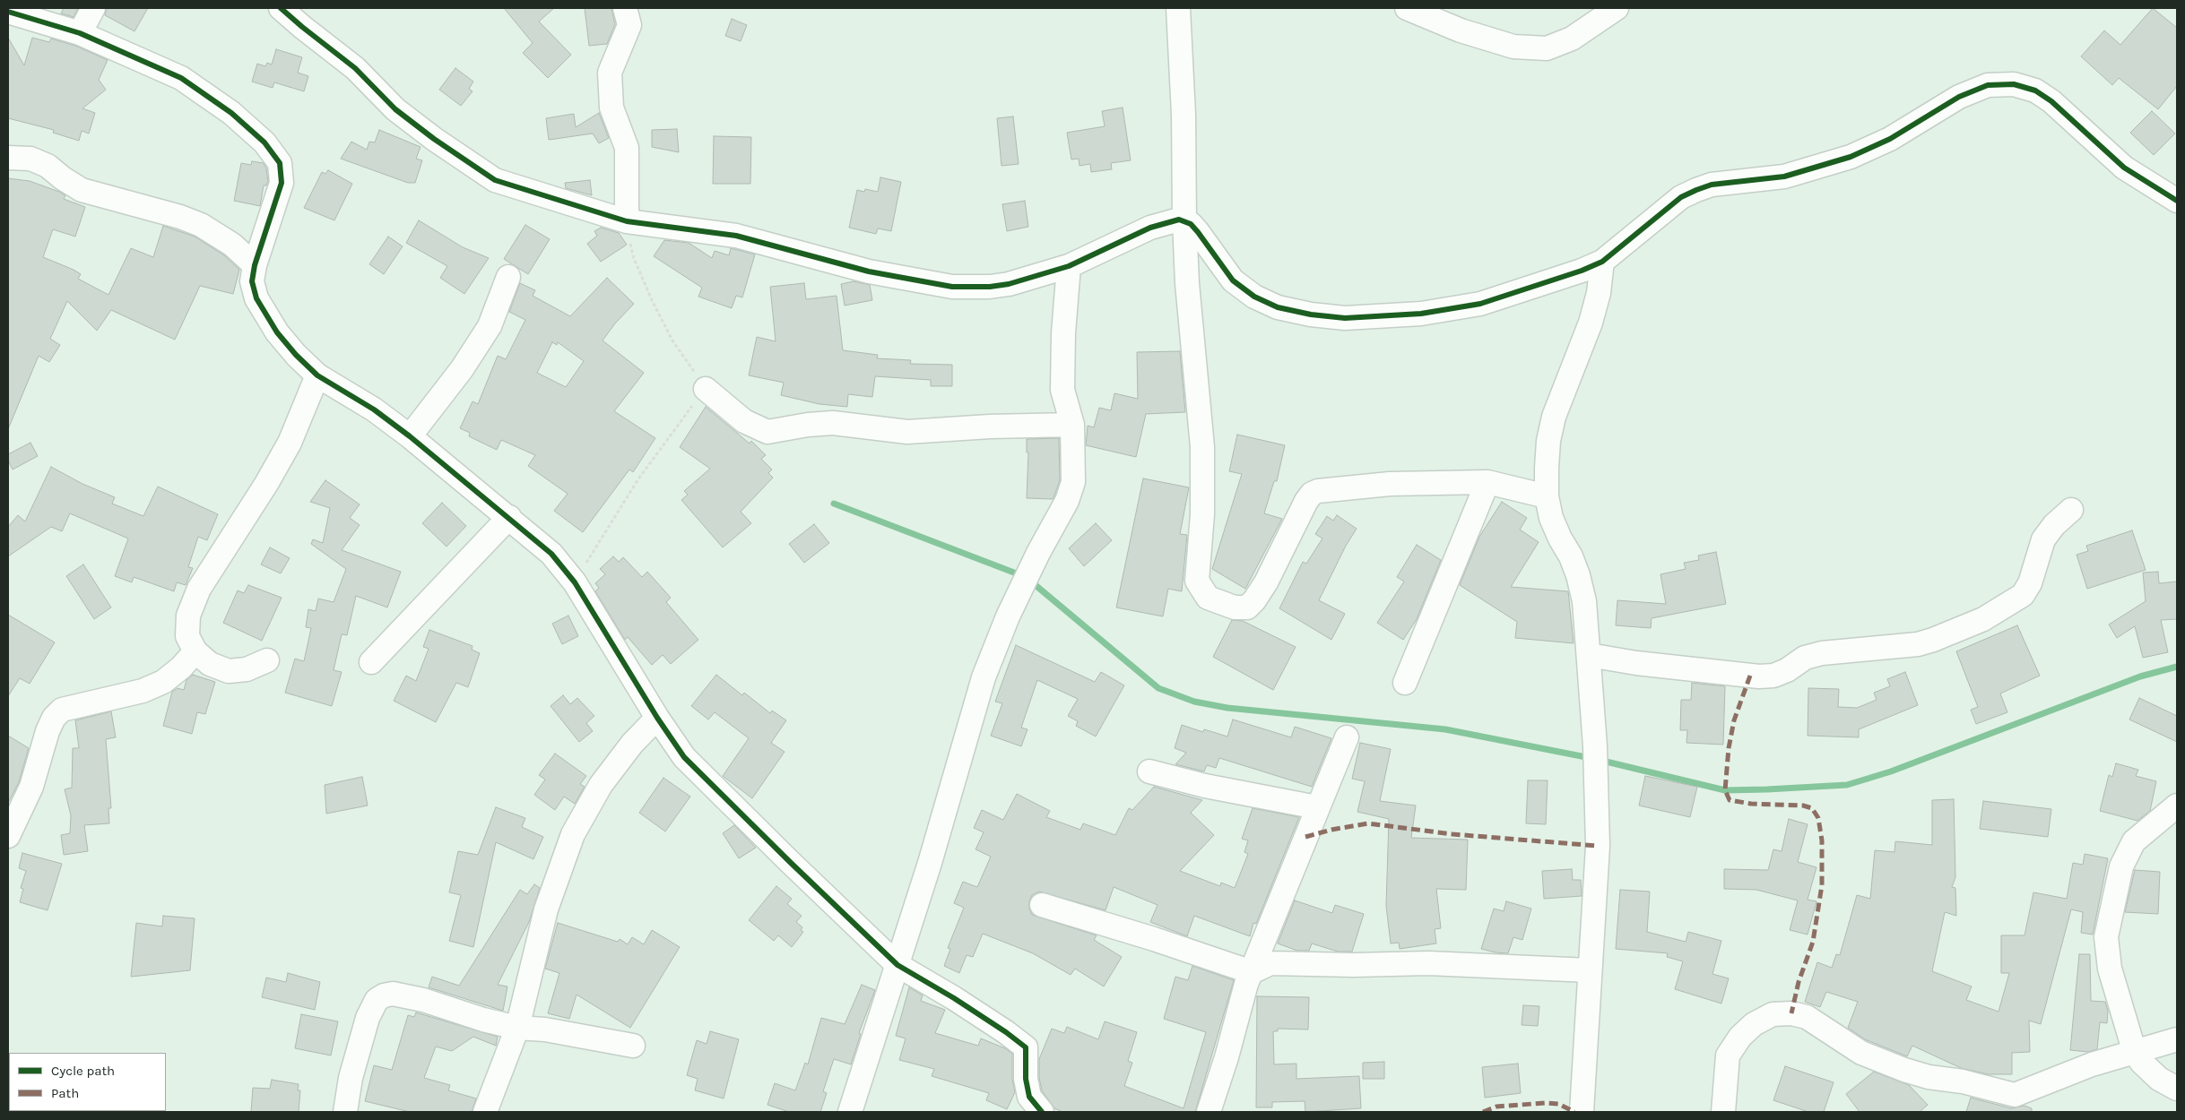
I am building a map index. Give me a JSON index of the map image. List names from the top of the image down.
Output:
{
  "legend": ["Cycle path", "Path"]
}
